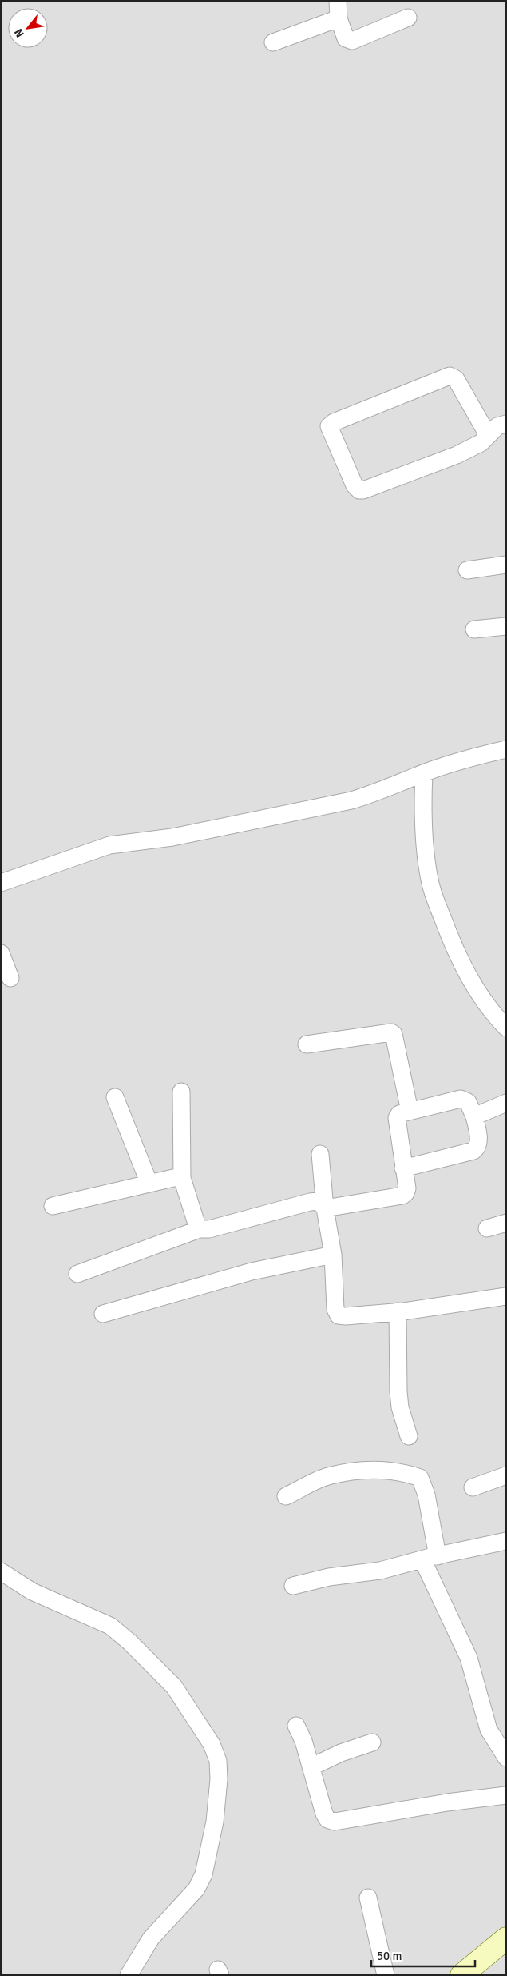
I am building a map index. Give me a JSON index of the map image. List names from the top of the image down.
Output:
{
  "scale_bar": "50 m",
  "north": "bottom left"
}
